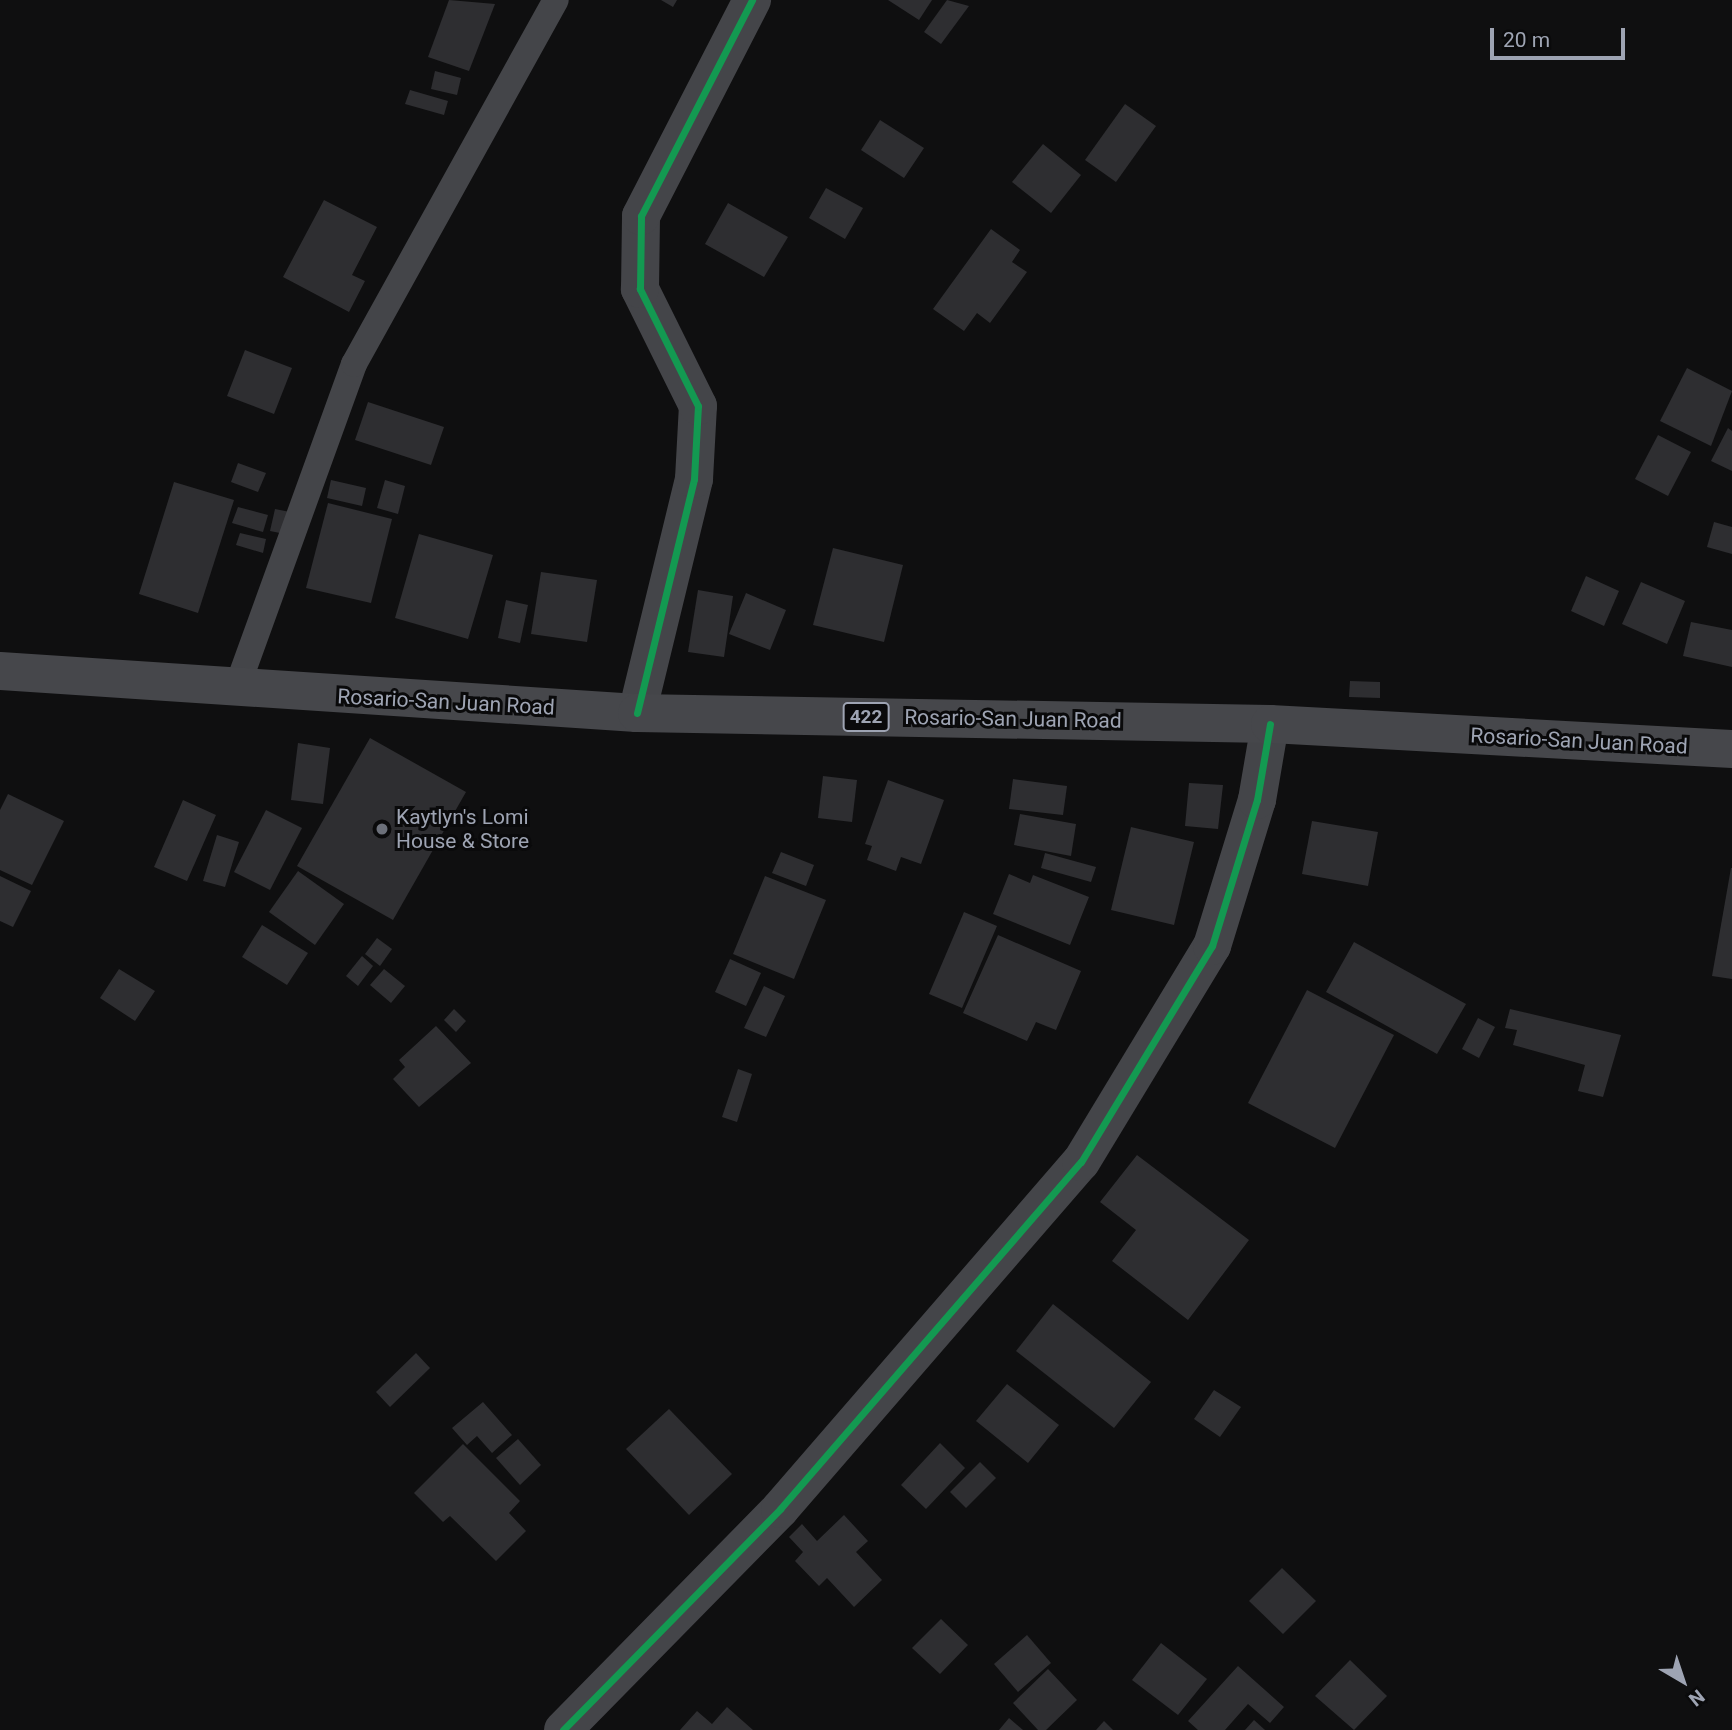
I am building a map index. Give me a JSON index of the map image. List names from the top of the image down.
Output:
{
  "streets": {
    "main road": ["Rosario-San Juan Road", "422"]
  },
  "places": ["Kaytlyn's Lomi House & Store"],
  "scale_bar": "20 m",
  "north": "bottom right"
}
